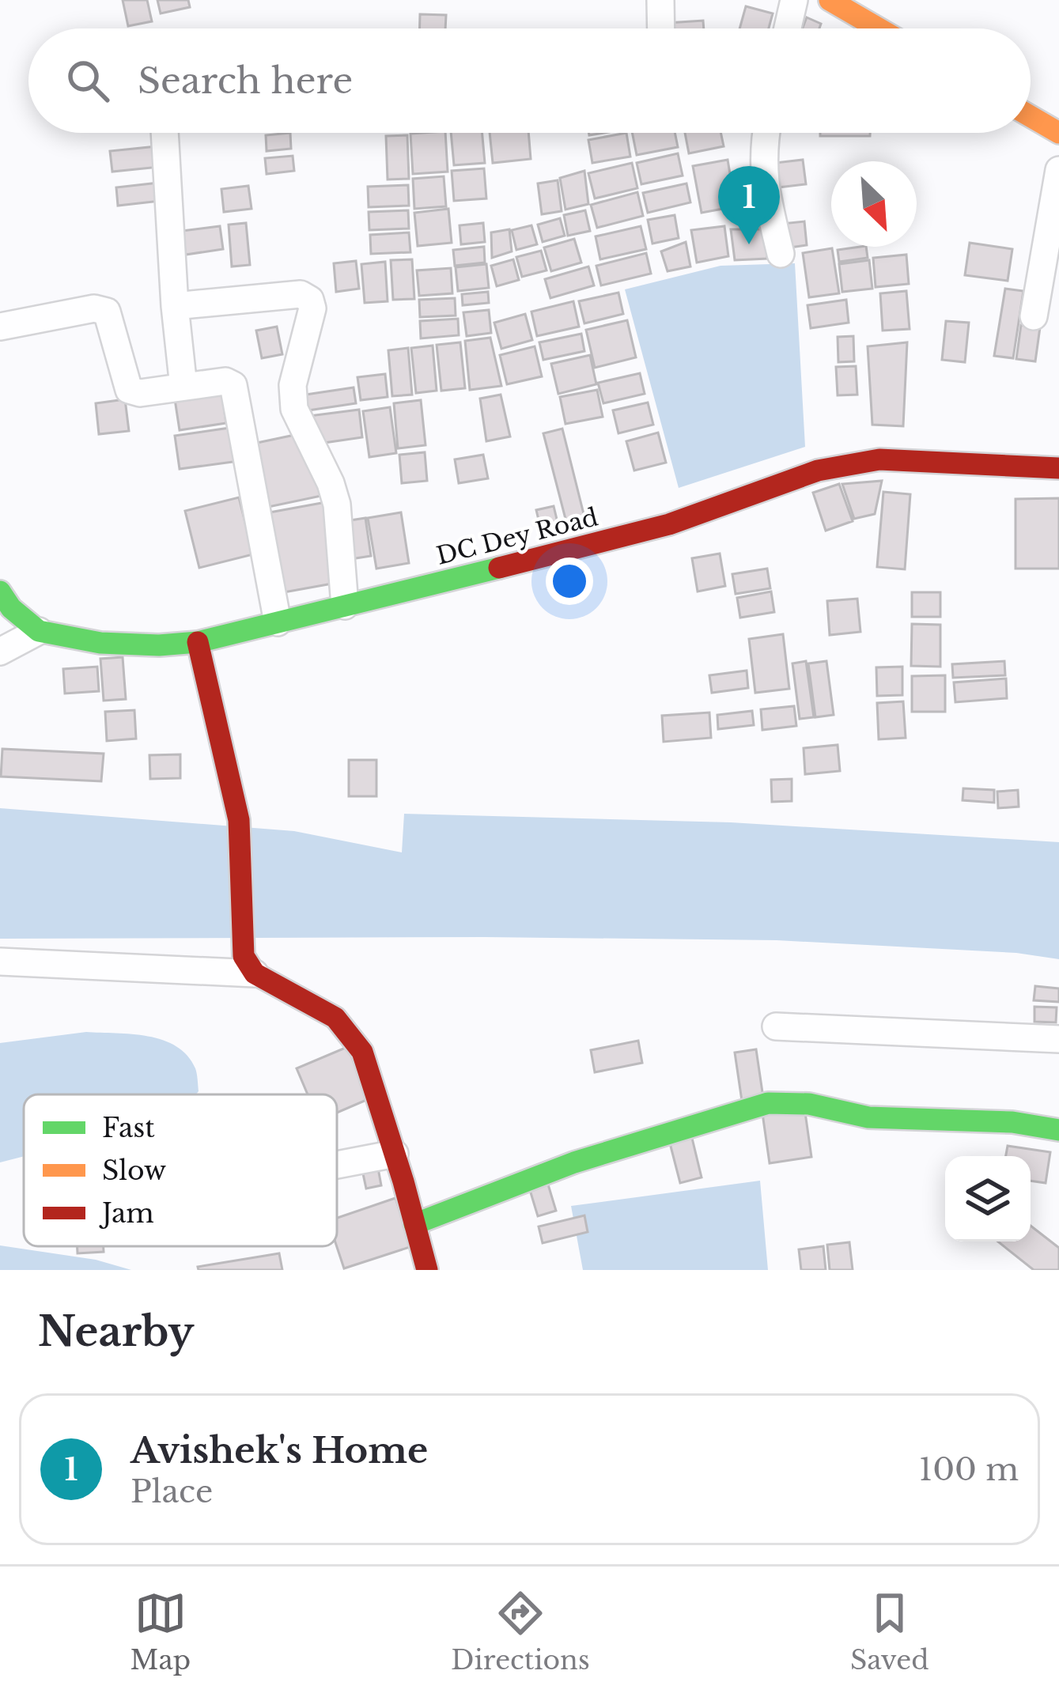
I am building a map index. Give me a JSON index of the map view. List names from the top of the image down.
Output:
{
  "streets": {
    "street": ["DC Dey Road"]
  },
  "legend": ["Fast", "Slow", "Jam"],
  "north": "bottom right",
  "page": {
    "search": "Search here",
    "pins": "1",
    "heading": "Nearby",
    "list": [
      {
        "mark": "1",
        "name": "Avishek's Home",
        "note": "Place",
        "value": "100 m"
      }
    ],
    "nav": ["Map", "Directions", "Saved"]
  }
}
